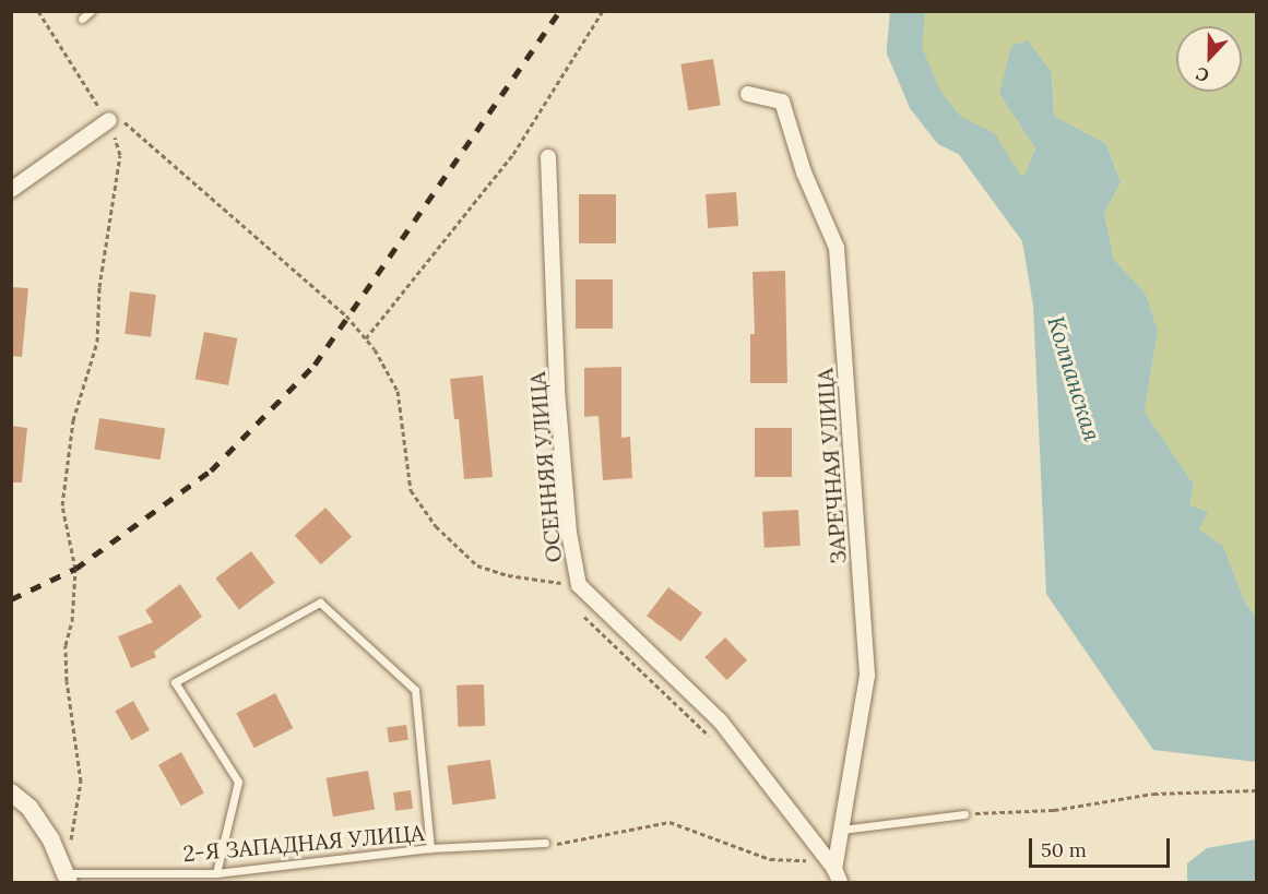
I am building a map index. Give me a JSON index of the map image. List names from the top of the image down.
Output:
{
  "streets": {
    "street": ["ЗАРЕЧНАЯ УЛИЦА", "ОСЕННЯЯ УЛИЦА"],
    "lane": ["2-Я ЗАПАДНАЯ УЛИЦА"]
  },
  "crossings": [
    ["ЗАРЕЧНАЯ УЛИЦА", "ОСЕННЯЯ УЛИЦА"]
  ],
  "water": ["Колпанская"],
  "scale_bar": "50 m",
  "north": "bottom"
}
